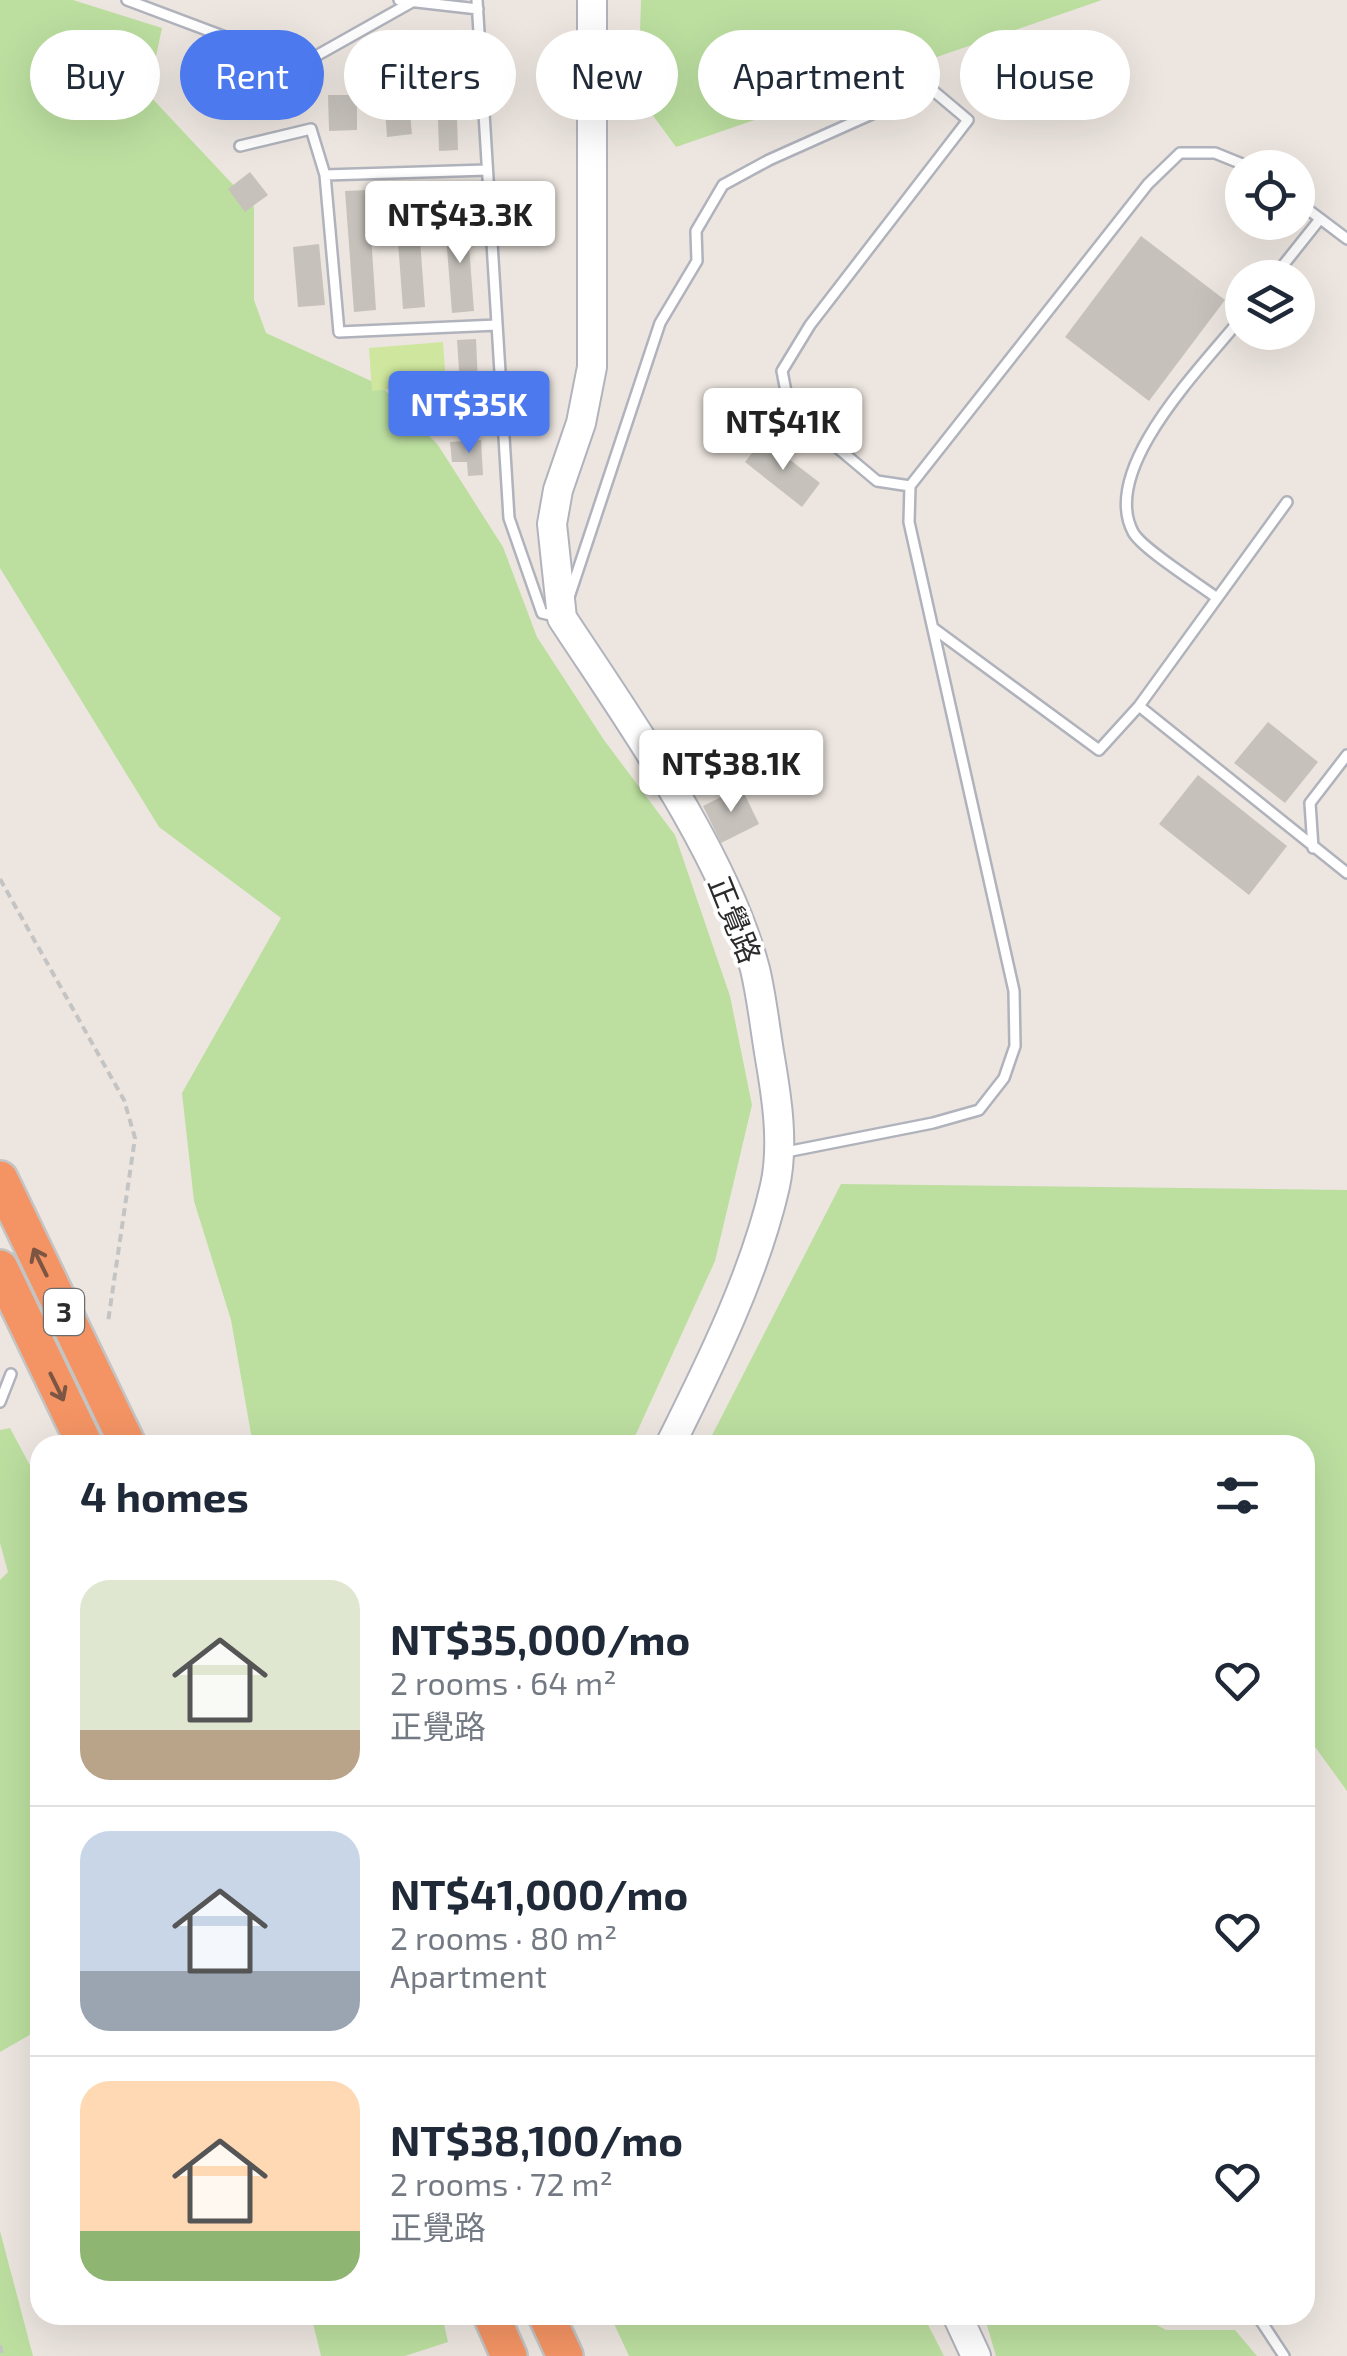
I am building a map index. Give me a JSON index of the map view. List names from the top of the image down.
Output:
{
  "streets": {
    "highway": ["3"],
    "street": ["正覺路"]
  },
  "page": {
    "chip": [
      "Buy",
      "Rent",
      "Filters",
      "New",
      "Apartment",
      "House"
    ],
    "price": [
      "NT$43.3K",
      "NT$35K",
      "NT$41K",
      "NT$38.1K"
    ],
    "heading": "4 homes",
    "list": [
      {
        "name": "NT$35,000/mo",
        "note": "2 rooms · 64 m² · 正覺路"
      },
      {
        "name": "NT$41,000/mo",
        "note": "2 rooms · 80 m² · Apartment"
      },
      {
        "name": "NT$38,100/mo",
        "note": "2 rooms · 72 m² · 正覺路"
      }
    ]
  }
}
